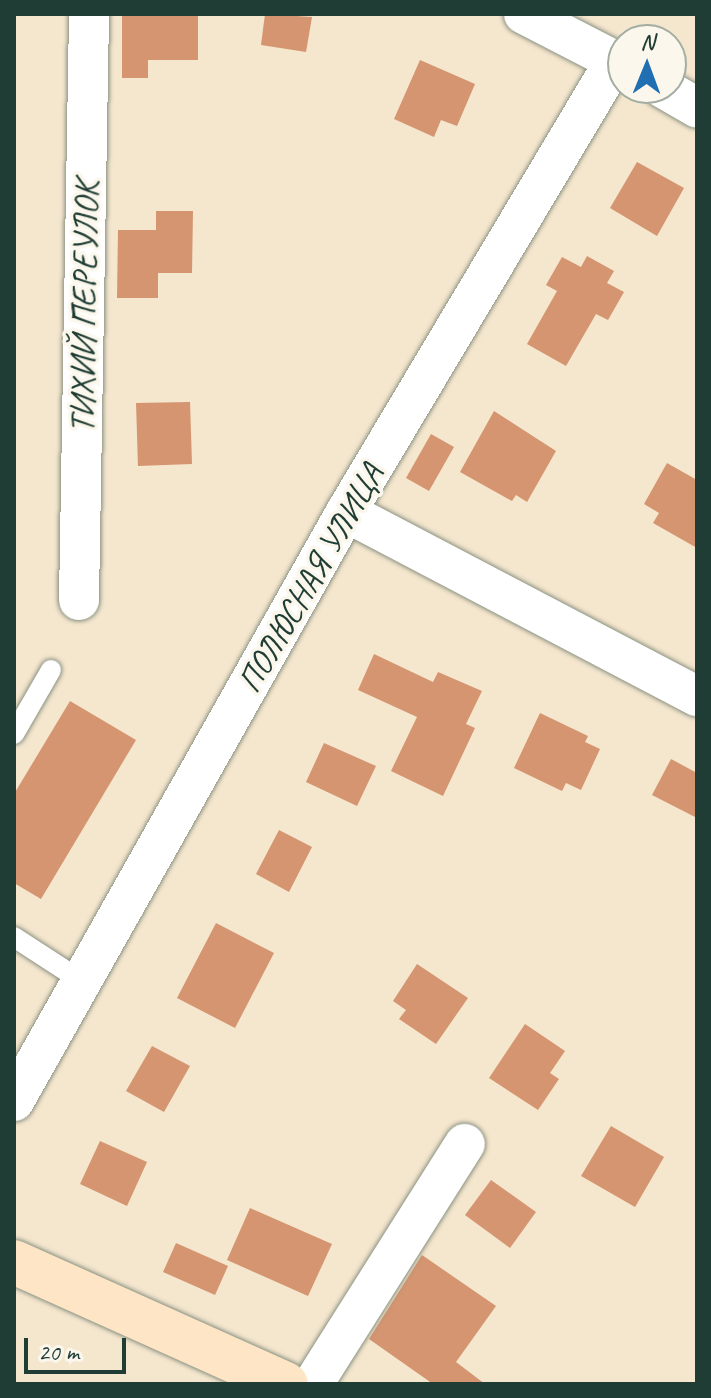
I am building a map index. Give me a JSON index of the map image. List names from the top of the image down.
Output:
{
  "streets": {
    "street": ["ТИХИЙ ПЕРЕУЛОК", "ПОЛЮСНАЯ УЛИЦА"]
  },
  "scale_bar": "20 m",
  "north": "top"
}
